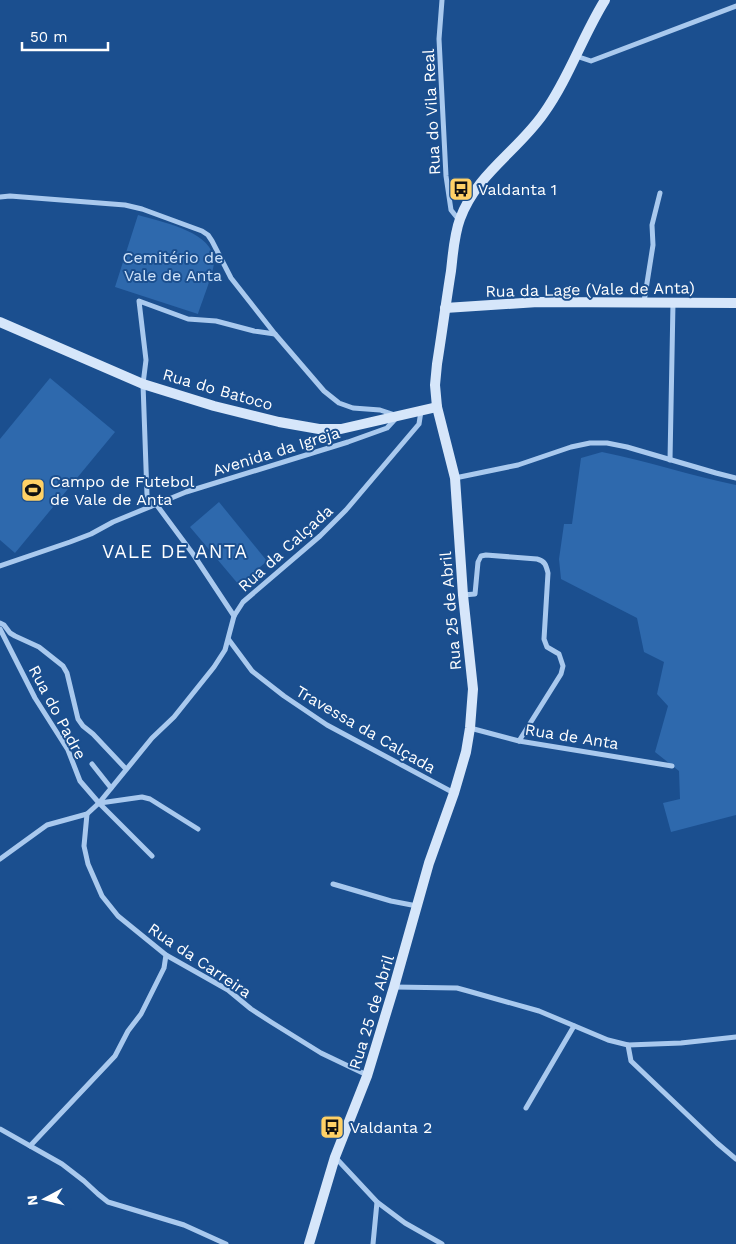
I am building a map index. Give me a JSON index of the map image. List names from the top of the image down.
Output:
{
  "streets": {
    "main road": ["Rua da Lage (Vale de Anta)", "Rua do Batoco", "Rua 25 de Abril"],
    "street": [
      "Rua do Vila Real",
      "Avenida da Igreja",
      "Rua da Calçada",
      "Rua do Padre",
      "Travessa da Calçada",
      "Rua de Anta",
      "Rua da Carreira"
    ]
  },
  "crossings": [
    ["Rua do Vila Real", "Rua 25 de Abril"],
    ["Rua da Lage (Vale de Anta)", "Rua 25 de Abril"],
    ["Rua do Batoco", "Avenida da Igreja"],
    ["Rua do Batoco", "Rua da Calçada"],
    ["Rua do Batoco", "Rua 25 de Abril"],
    ["Rua da Calçada", "Rua do Padre"],
    ["Rua da Calçada", "Travessa da Calçada"],
    ["Rua da Calçada", "Rua da Carreira"],
    ["Rua 25 de Abril", "Travessa da Calçada"],
    ["Rua 25 de Abril", "Rua de Anta"],
    ["Rua 25 de Abril", "Rua da Carreira"]
  ],
  "districts": ["VALE DE ANTA"],
  "parks": ["Cemitério de Vale de Anta"],
  "places": {
    "bus stop": ["Valdanta 1", "Valdanta 2"],
    "sports": ["Campo de Futebol de Vale de Anta"]
  },
  "scale_bar": "50 m",
  "north": "left"
}
